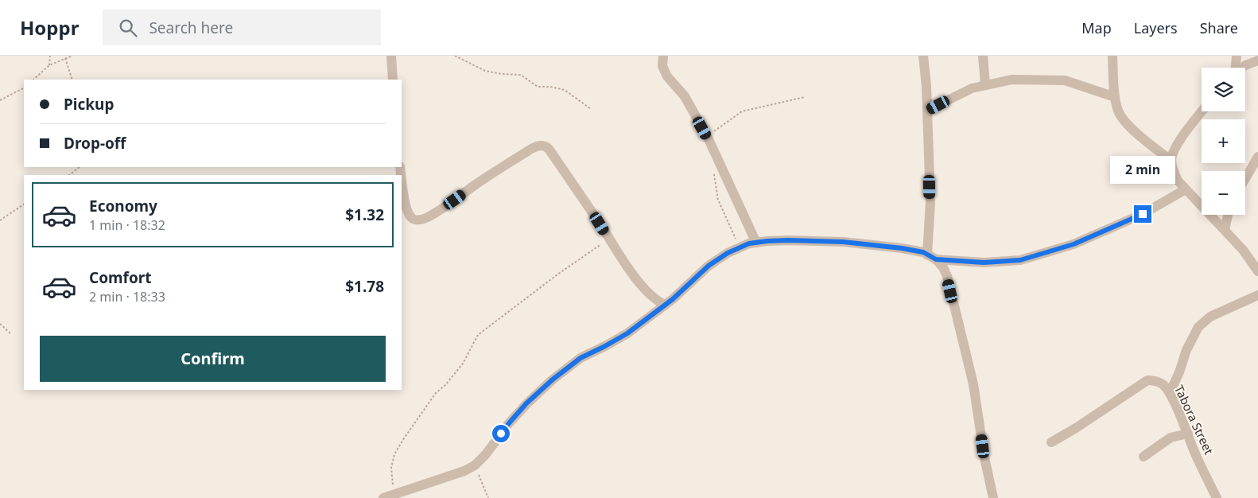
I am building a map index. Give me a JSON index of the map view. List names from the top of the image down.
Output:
{
  "streets": {
    "street": ["Tabora Street"]
  },
  "page": {
    "header": "Hoppr",
    "search": "Search here",
    "nav": ["Map", "Layers", "Share"],
    "map_buttons": ["+", "−"],
    "banner": ["Pickup", "Drop-off"],
    "bubble": "2 min",
    "list": [
      {
        "name": "Economy",
        "note": "1 min · 18:32",
        "value": "$1.32"
      },
      {
        "name": "Comfort",
        "note": "2 min · 18:33",
        "value": "$1.78"
      }
    ],
    "buttons": "Confirm"
  }
}
